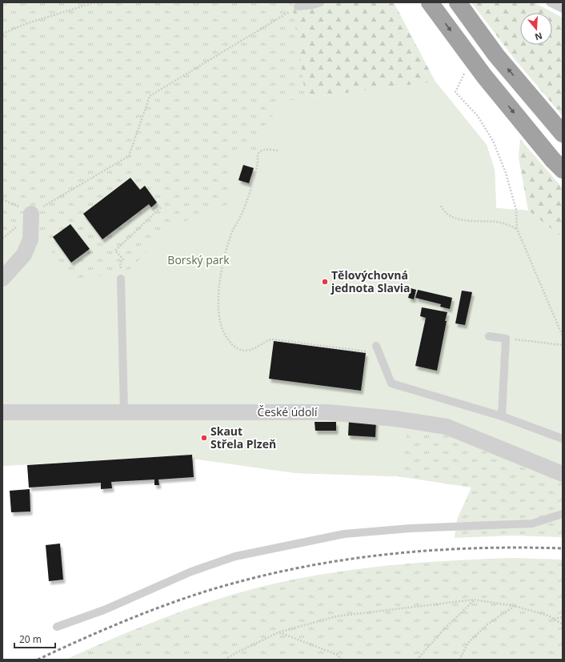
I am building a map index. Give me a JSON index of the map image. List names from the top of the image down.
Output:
{
  "streets": {
    "street": ["České údolí"]
  },
  "parks": ["Borský park"],
  "places": ["Tělovýchovná jednota Slavia", "Skaut Střela Plzeň"],
  "scale_bar": "20 m",
  "north": "bottom"
}
